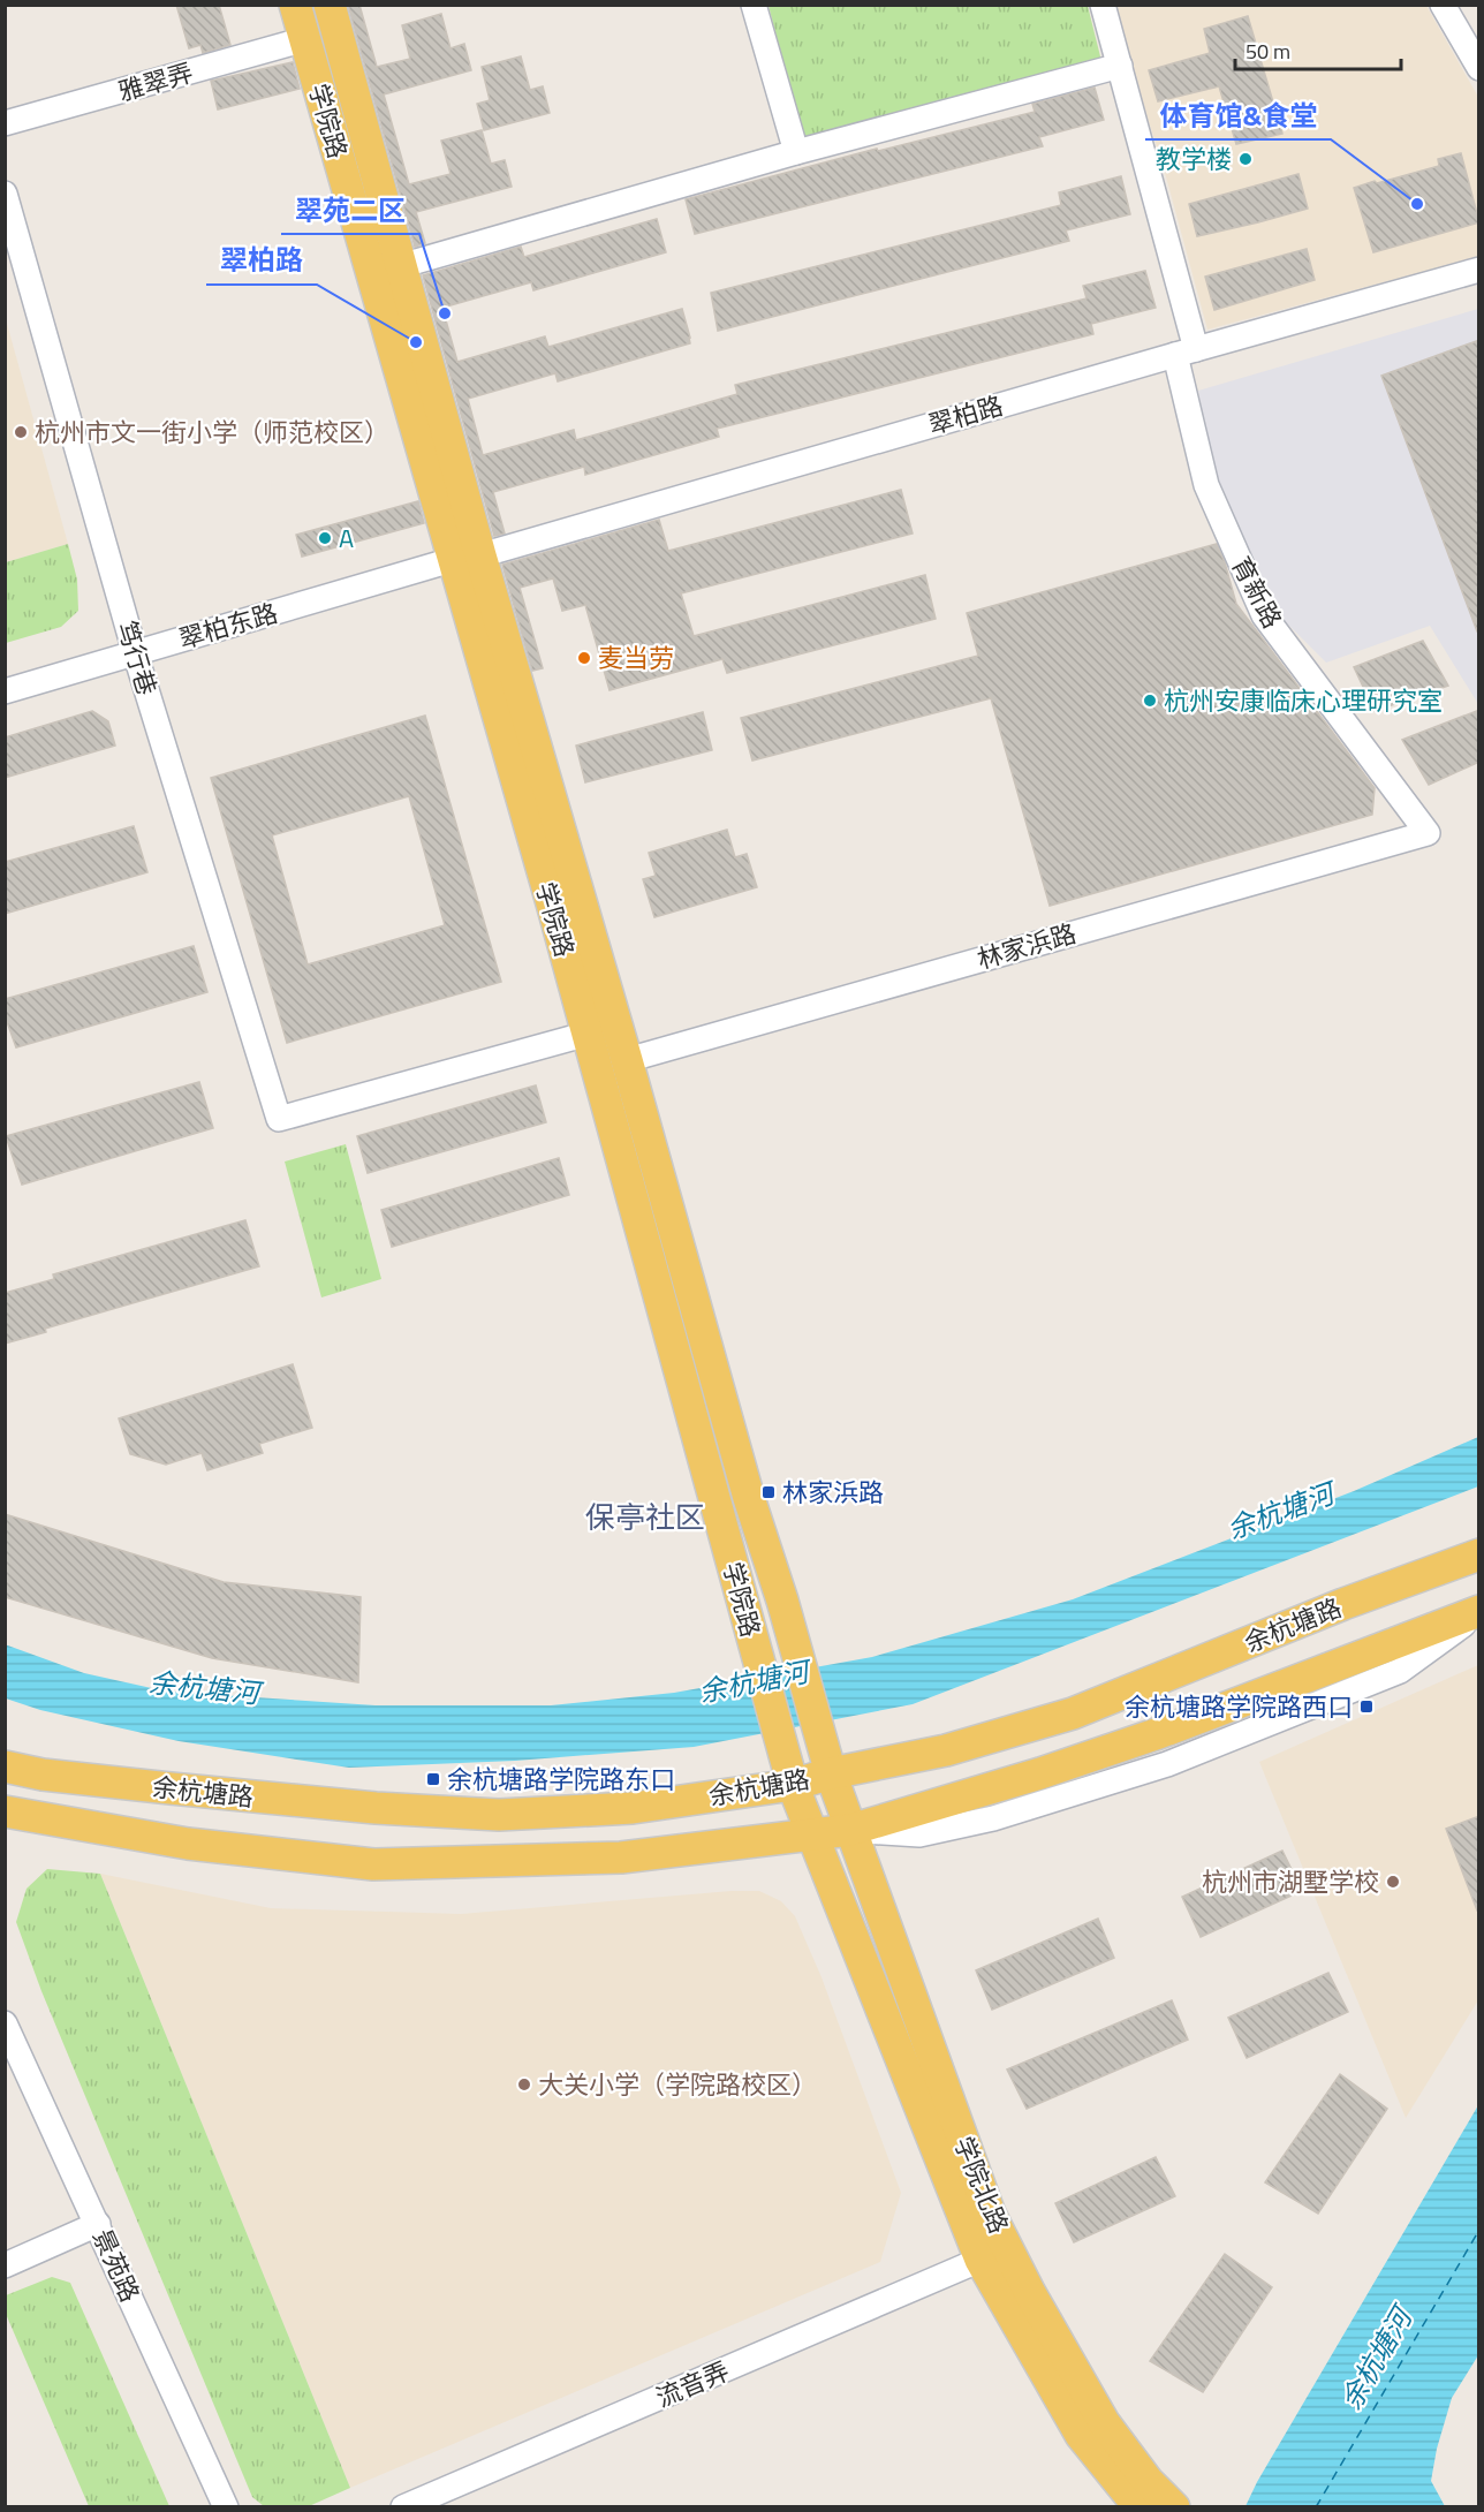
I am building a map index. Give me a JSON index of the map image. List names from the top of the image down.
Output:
{
  "streets": {
    "main road": ["学院路", "余杭塘路", "学院北路"],
    "street": [
      "雅翠弄",
      "翠柏路",
      "育新路",
      "翠柏东路",
      "笃行巷",
      "林家浜路",
      "景苑路",
      "流音弄"
    ]
  },
  "crossings": [
    ["雅翠弄", "学院路"],
    ["学院路", "翠柏路"],
    ["学院路", "翠柏东路"],
    ["学院路", "笃行巷"],
    ["学院路", "林家浜路"],
    ["学院路", "余杭塘路"],
    ["学院路", "学院北路"],
    ["翠柏路", "育新路"],
    ["翠柏路", "翠柏东路"],
    ["育新路", "林家浜路"],
    ["翠柏东路", "笃行巷"],
    ["余杭塘路", "学院北路"],
    ["学院北路", "流音弄"]
  ],
  "districts": ["保亭社区"],
  "water": ["余杭塘河"],
  "places": {
    "other": [
      "教学楼",
      "体育馆&食堂",
      "翠苑二区",
      "翠柏路",
      "杭州市文一街小学（师范校区）",
      "A",
      "麦当劳",
      "杭州安康临床心理研究室",
      "杭州市湖墅学校",
      "大关小学（学院路校区）"
    ],
    "transit": ["林家浜路", "余杭塘路学院路西口", "余杭塘路学院路东口"]
  },
  "scale_bar": "50 m"
}
